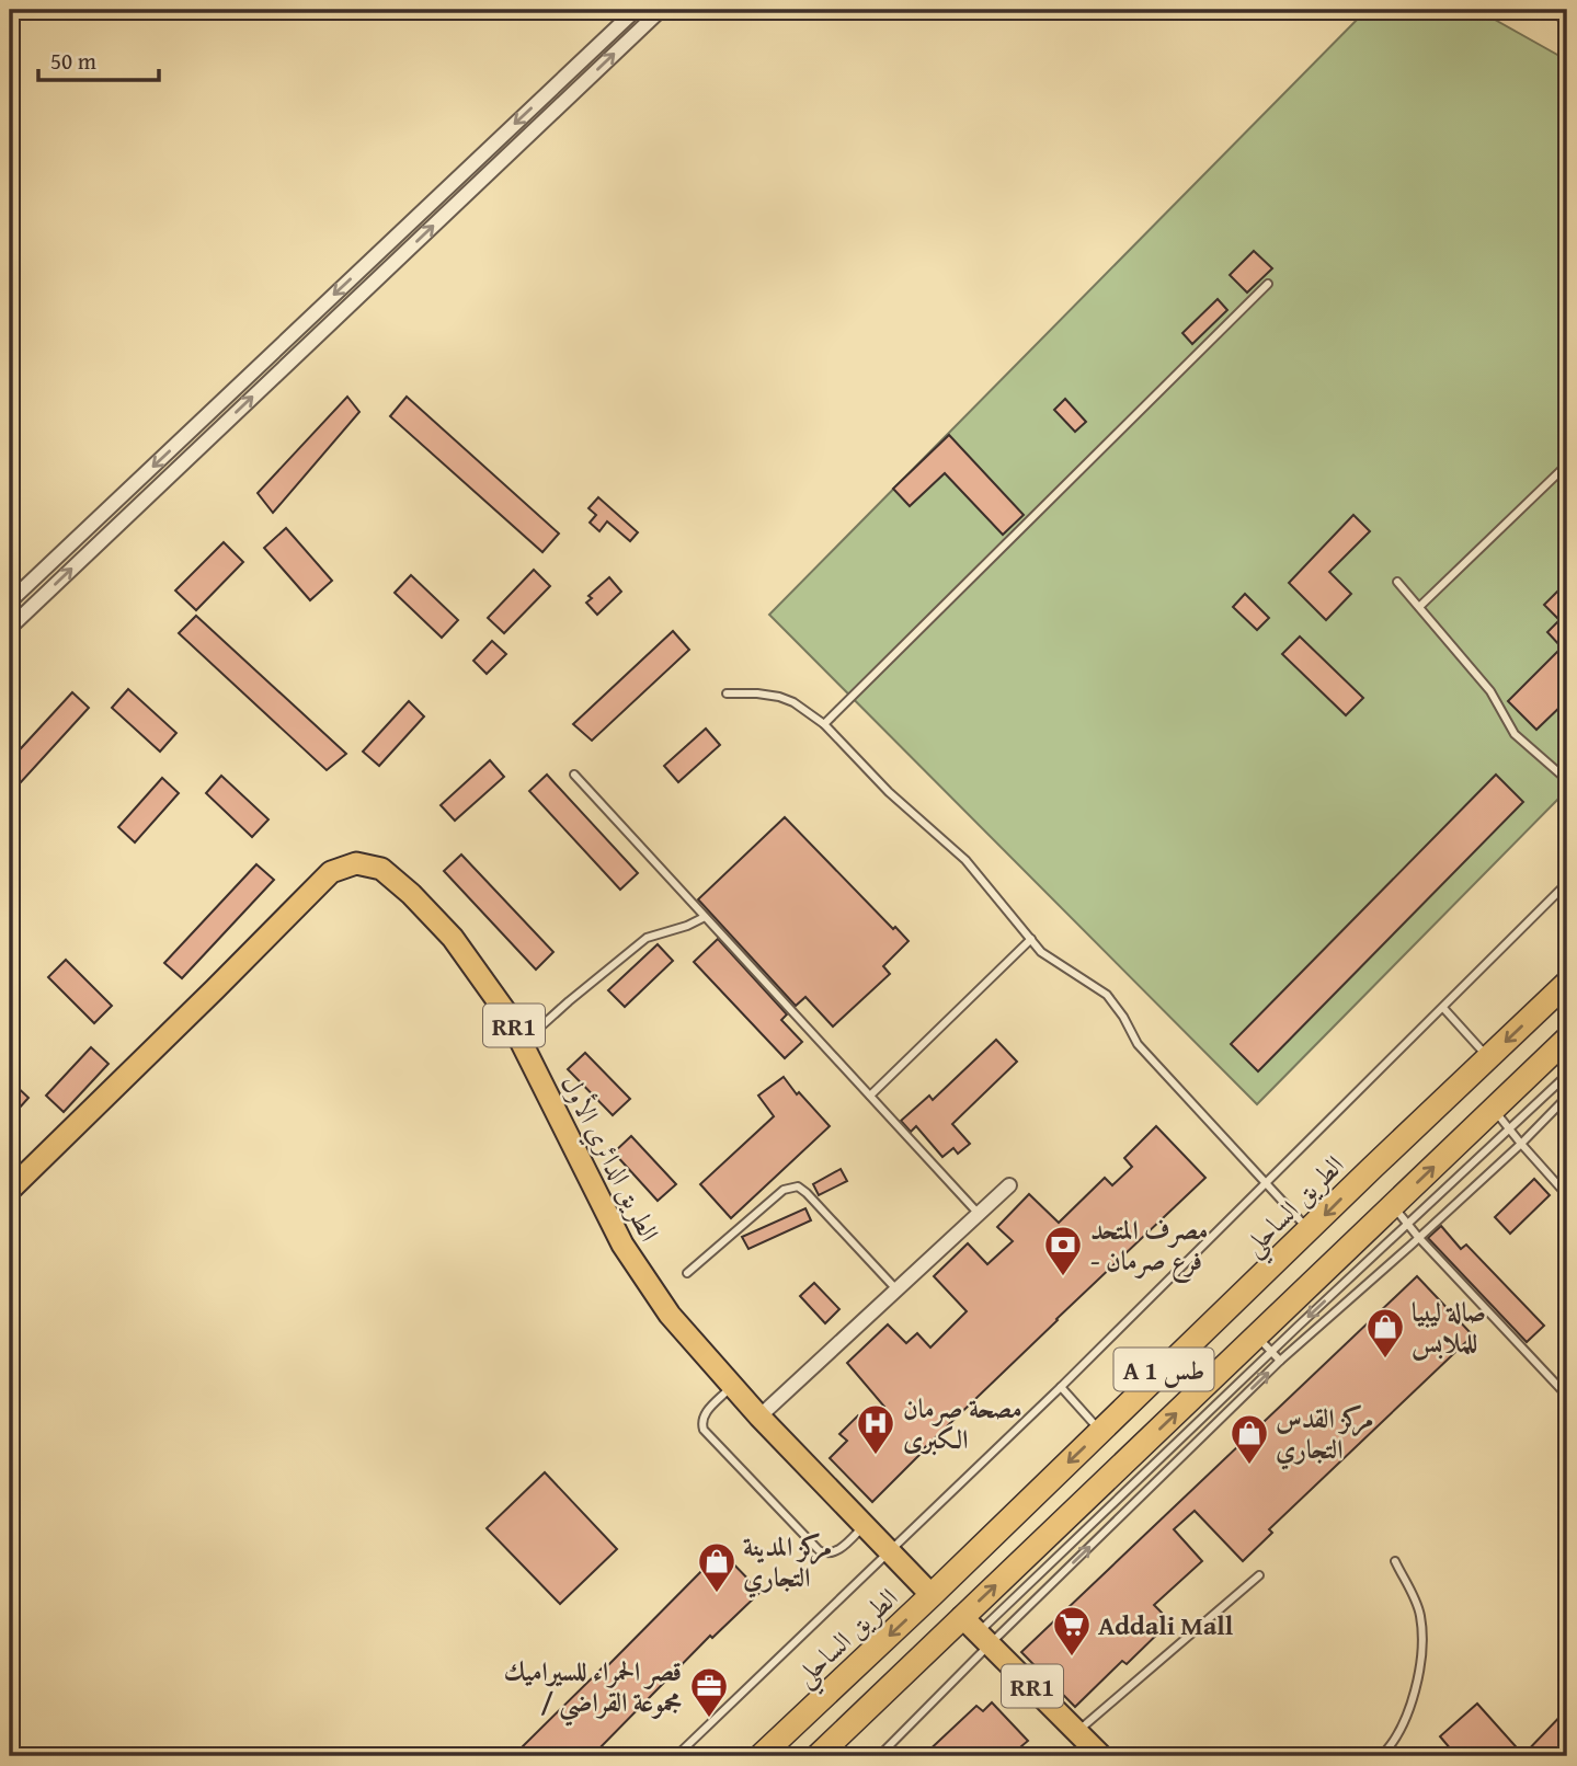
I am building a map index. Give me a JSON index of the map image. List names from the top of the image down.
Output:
{
  "streets": {
    "highway": ["الطريق الساحلي", "A 1 طس"],
    "main road": ["RR1", "الطريق الدائري الأول"]
  },
  "crossings": [
    ["RR1", "A 1 طس"],
    ["الطريق الدائري الأول", "الطريق الساحلي"]
  ],
  "places": {
    "bank": ["مصرف المتحد - فرع صرمان"],
    "shop": ["صالة ليبيا للملابس", "مركز القدس التجاري", "مركز المدينة التجاري"],
    "hospital": ["مصحة صرمان الكبرى"],
    "supermarket": ["Addali Mall"],
    "office": ["قصر الحمراء للسيراميك / مجموعة القراضي"]
  },
  "scale_bar": "50 m"
}
